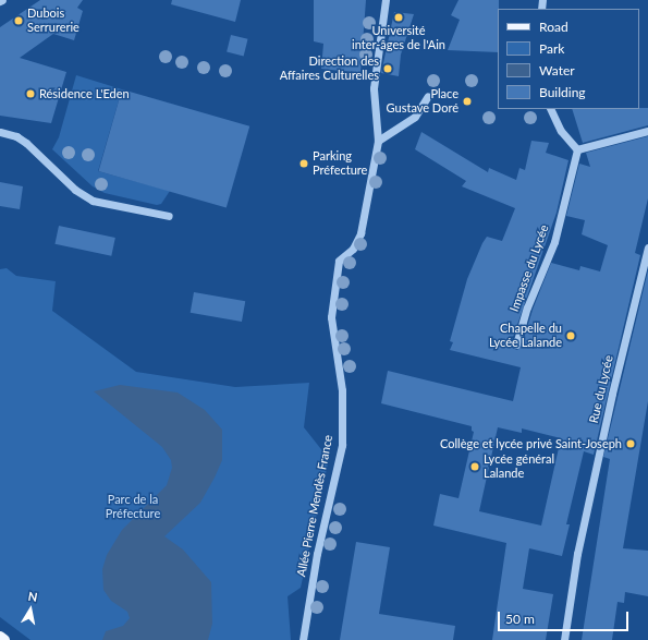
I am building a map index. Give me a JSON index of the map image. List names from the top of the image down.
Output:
{
  "streets": {
    "street": ["Impasse du Lycée", "Rue du Lycée", "Allée Pierre Mendès France"]
  },
  "parks": ["Parc de la Préfecture"],
  "places": [
    "Université inter-âges de l'Ain",
    "Dubois Serrurerie",
    "Direction des Affaires Culturelles",
    "Résidence L'Eden",
    "Place Gustave Doré",
    "Parking Préfecture",
    "Chapelle du Lycée Lalande",
    "Collège et lycée privé Saint-Joseph",
    "Lycée général Lalande"
  ],
  "legend": [
    "Road",
    "Park",
    "Water",
    "Building"
  ],
  "scale_bar": "50 m",
  "north": "top"
}
